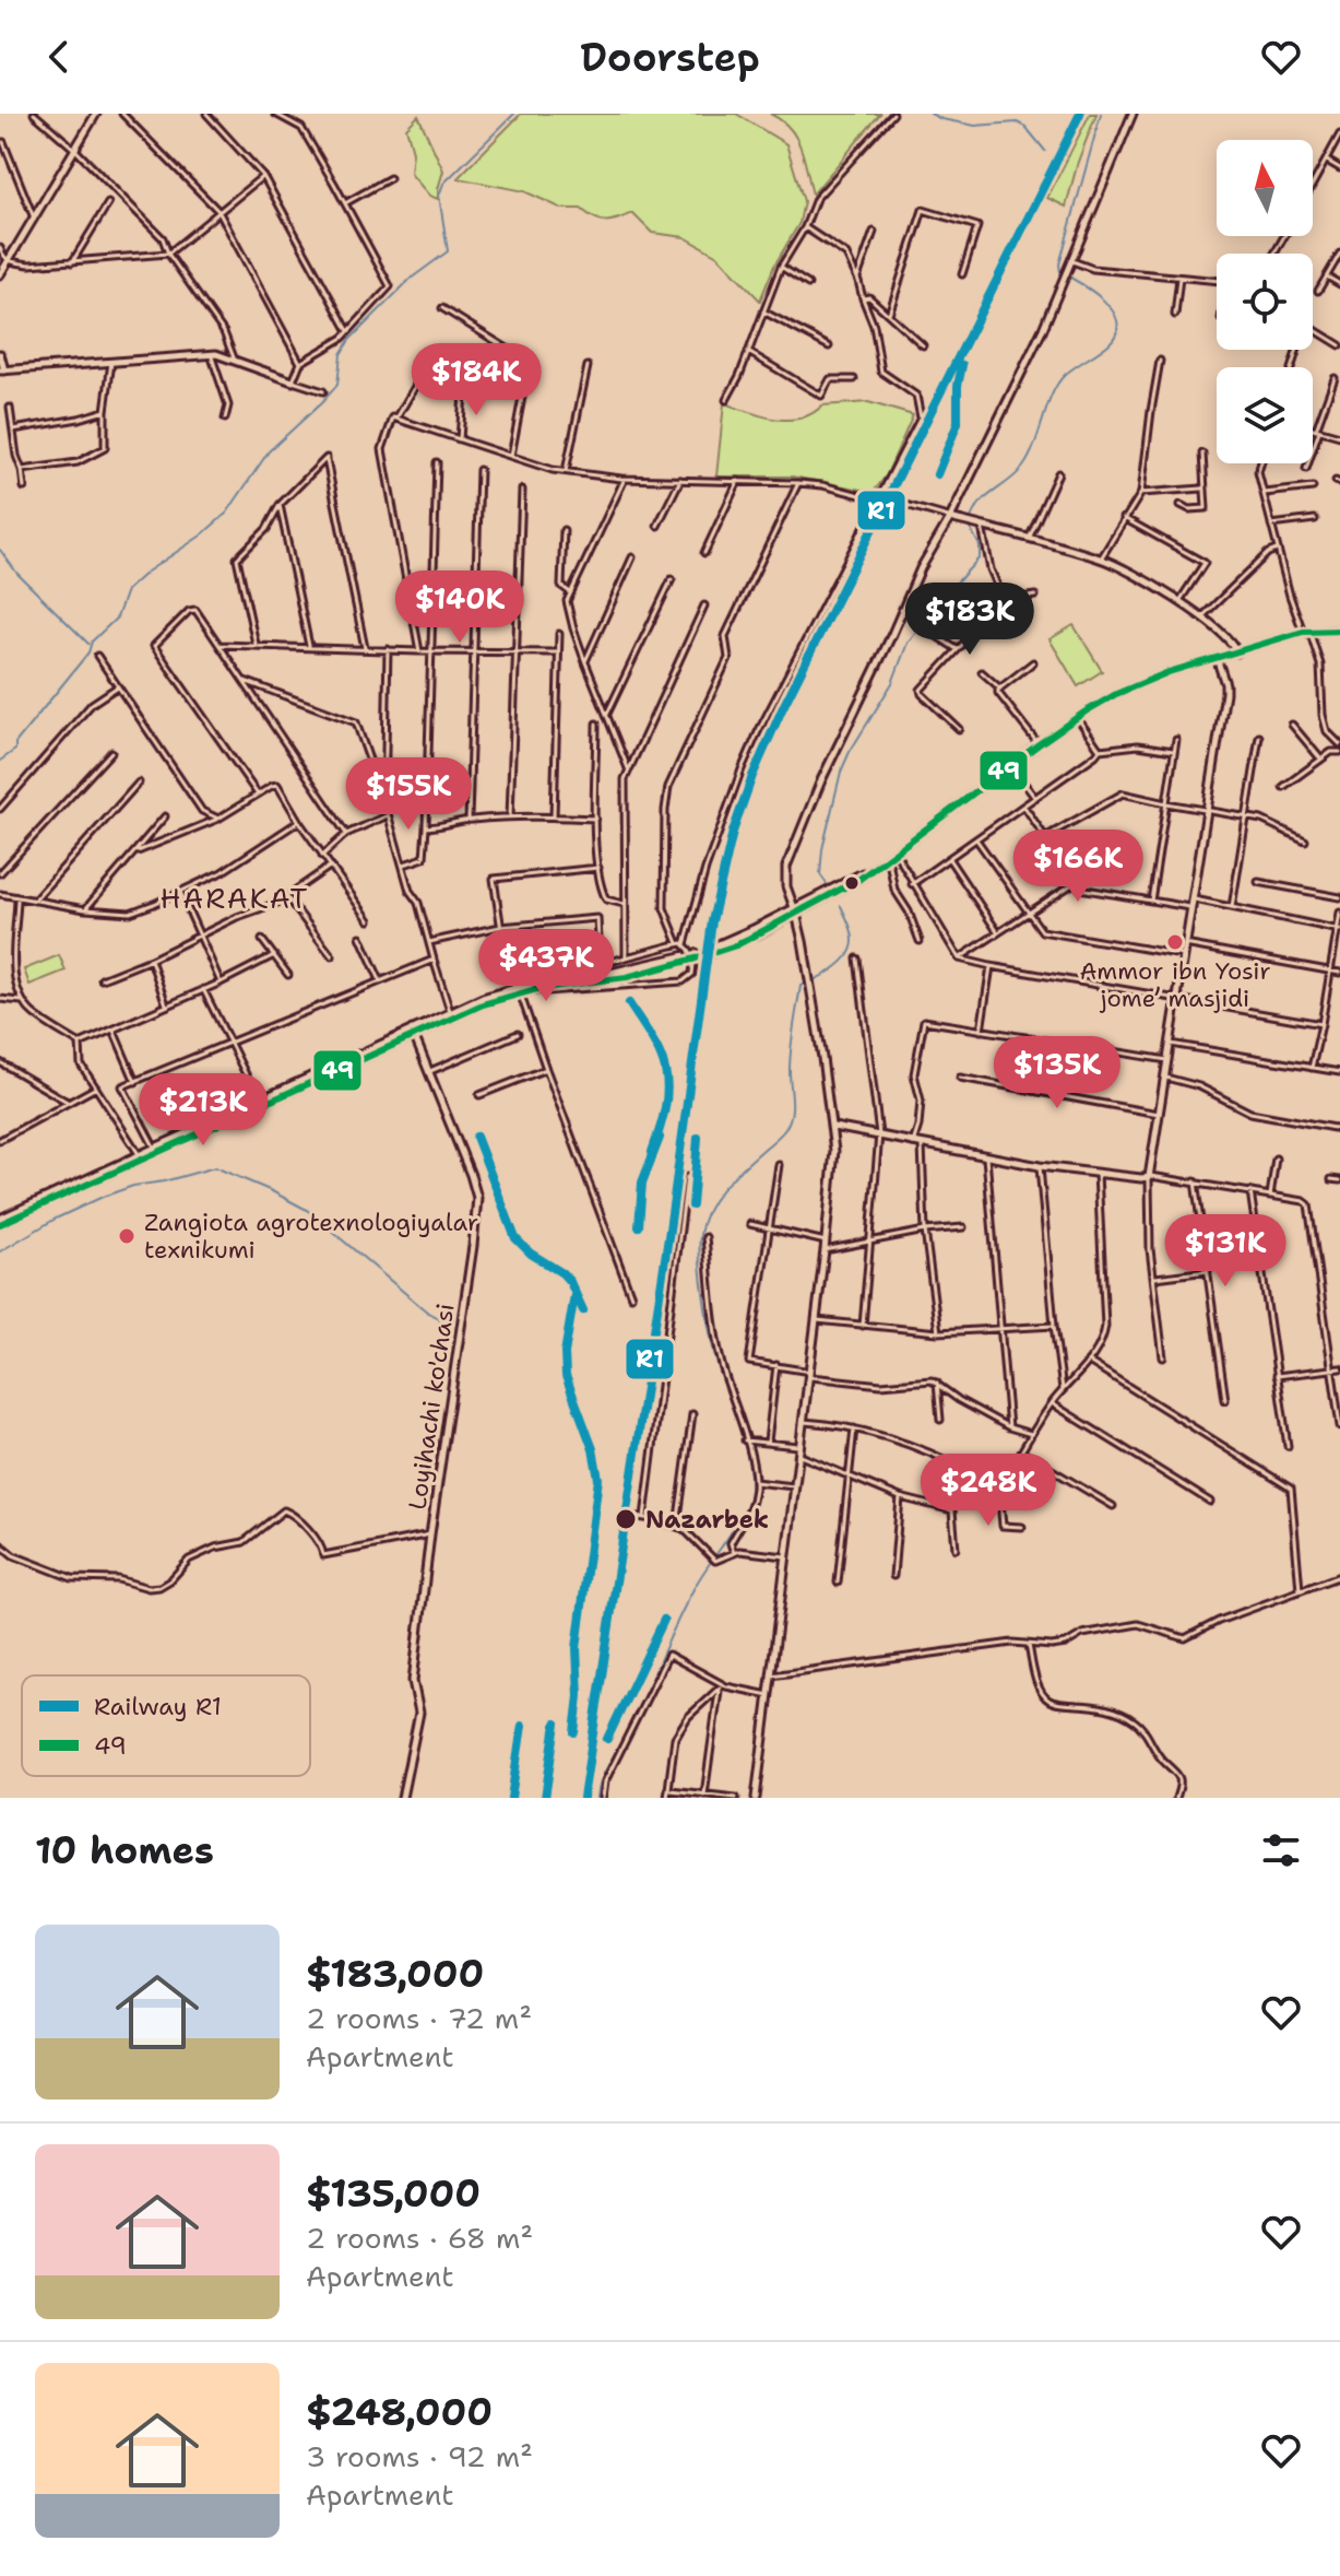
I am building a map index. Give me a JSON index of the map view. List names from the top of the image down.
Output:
{
  "streets": {
    "main road": ["Loyihachi ko'chasi"]
  },
  "districts": ["HARAKAT"],
  "places": ["Ammor ibn Yosir jome’ masjidi", "Zangiota agrotexnologiyalar texnikumi", "Nazarbek"],
  "lines": ["rail line R1", "transit line 49"],
  "legend": ["Railway R1", "49"],
  "north": "top",
  "page": {
    "header": "Doorstep",
    "price": [
      "$184K",
      "$140K",
      "$183K",
      "$155K",
      "$166K",
      "$437K",
      "$135K",
      "$213K",
      "$131K",
      "$248K"
    ],
    "heading": "10 homes",
    "list": [
      {
        "name": "$183,000",
        "note": "2 rooms · 72 m² · Apartment"
      },
      {
        "name": "$135,000",
        "note": "2 rooms · 68 m² · Apartment"
      },
      {
        "name": "$248,000",
        "note": "3 rooms · 92 m² · Apartment"
      }
    ]
  }
}
